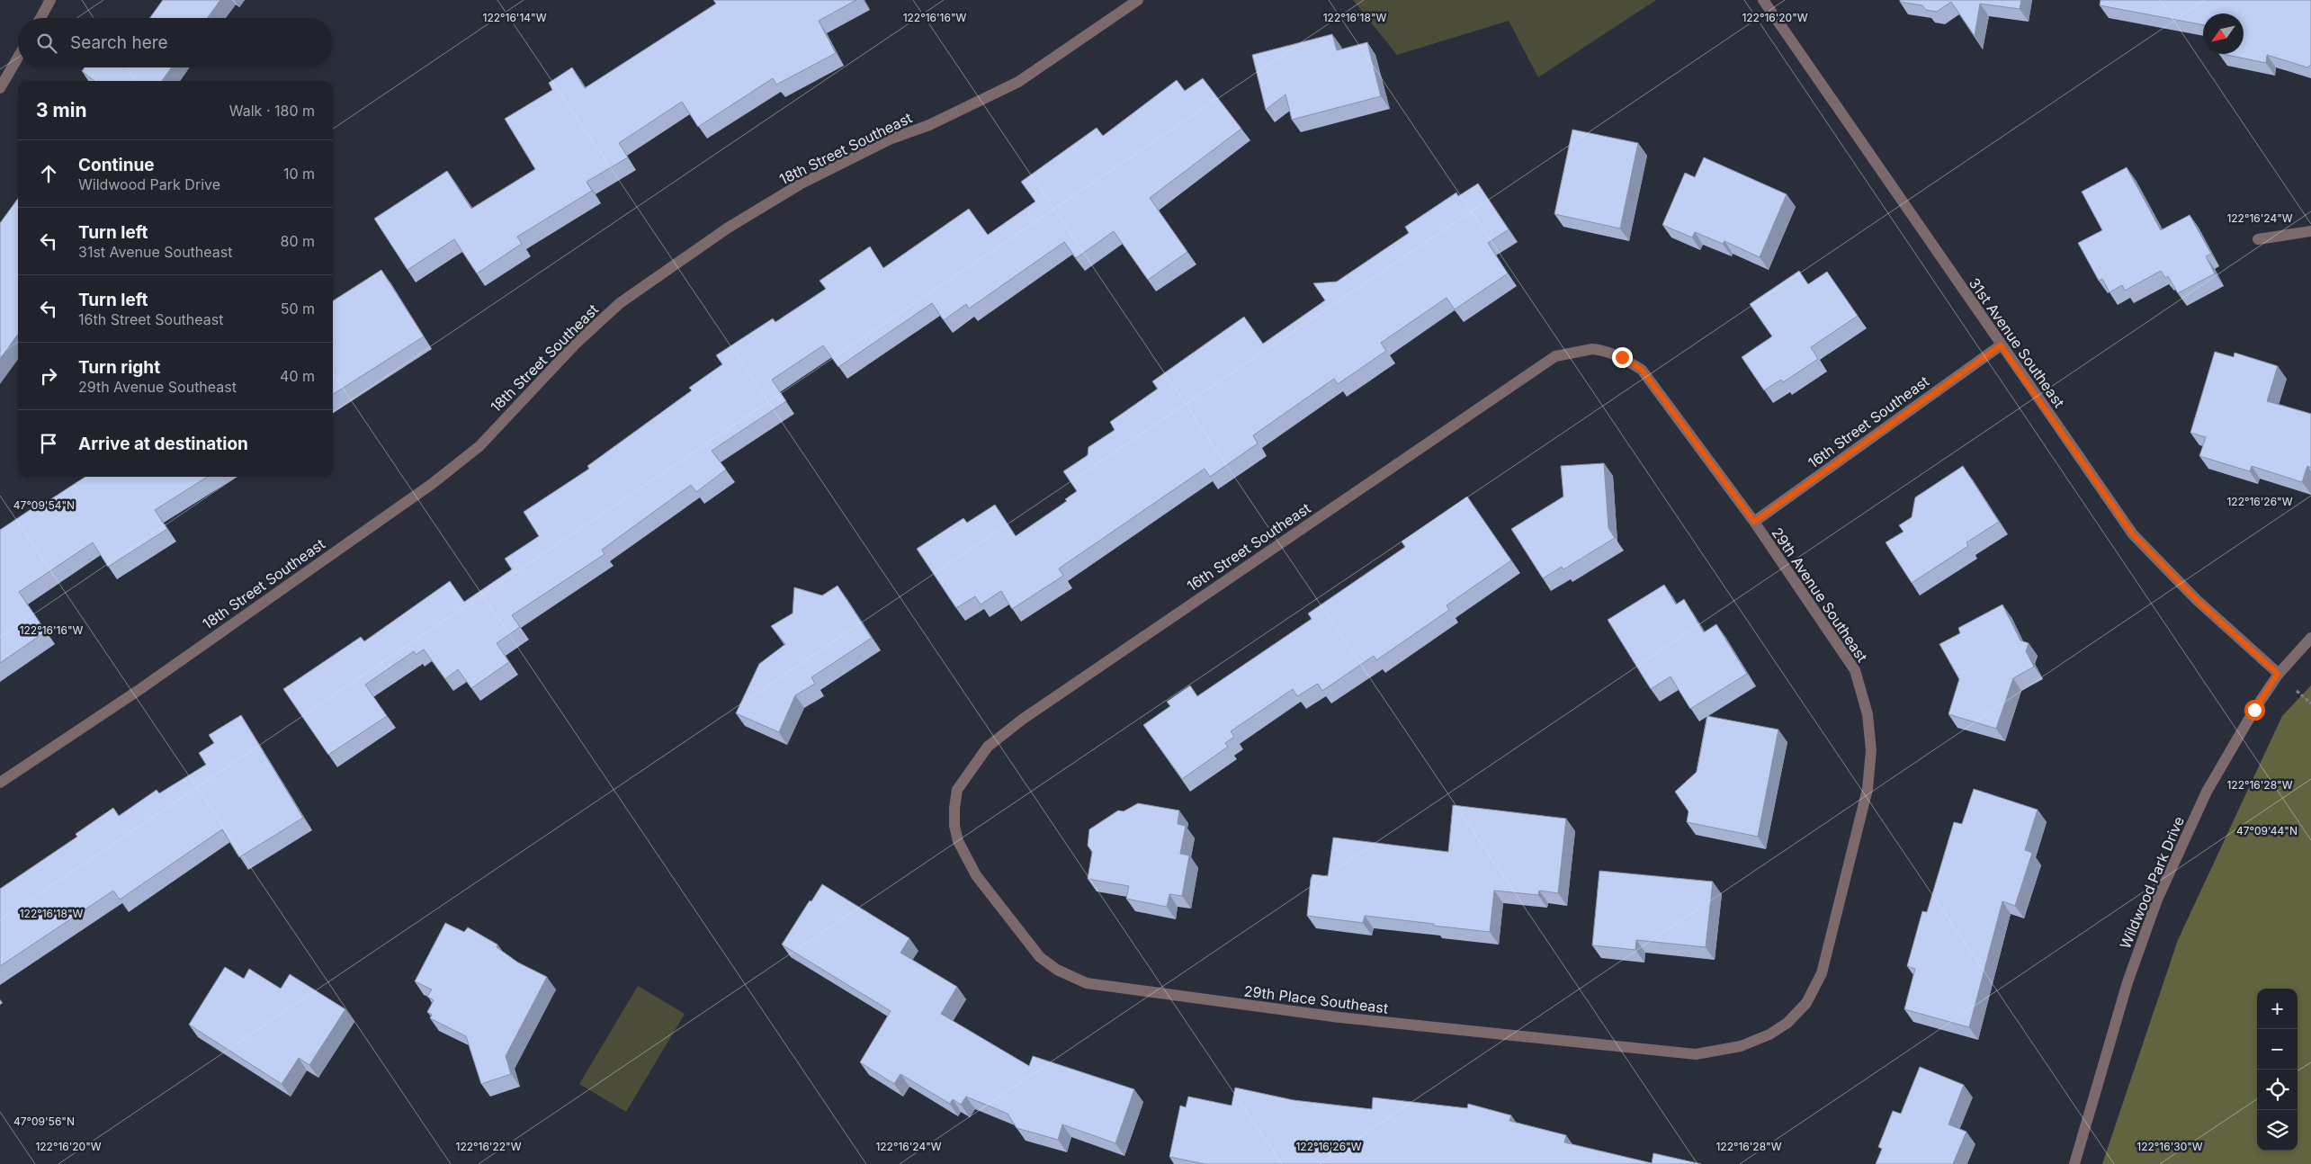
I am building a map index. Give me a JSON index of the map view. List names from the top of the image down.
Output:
{
  "streets": {
    "street": [
      "18th Street Southeast",
      "31st Avenue Southeast",
      "16th Street Southeast",
      "29th Avenue Southeast",
      "Wildwood Park Drive",
      "29th Place Southeast"
    ]
  },
  "crossings": [
    ["31st Avenue Southeast", "16th Street Southeast"],
    ["31st Avenue Southeast", "Wildwood Park Drive"],
    ["16th Street Southeast", "29th Avenue Southeast"],
    ["16th Street Southeast", "29th Place Southeast"],
    ["29th Avenue Southeast", "29th Place Southeast"]
  ],
  "north": "bottom left",
  "page": {
    "search": "Search here",
    "heading": ["3 min", "Walk · 180 m"],
    "list": [
      ["Continue", "Wildwood Park Drive", "10 m"],
      ["Turn left", "31st Avenue Southeast", "80 m"],
      ["Turn left", "16th Street Southeast", "50 m"],
      ["Turn right", "29th Avenue Southeast", "40 m"],
      "Arrive at destination"
    ],
    "map_buttons": ["+", "−"]
  },
  "coordinates": [
    "122°16'14\"W",
    "122°16'16\"W",
    "122°16'18\"W",
    "122°16'20\"W",
    "122°16'24\"W",
    "122°16'26\"W",
    "47°09'54\"N",
    "122°16'28\"W",
    "47°09'44\"N",
    "47°09'56\"N",
    "122°16'22\"W",
    "122°16'30\"W"
  ]
}
